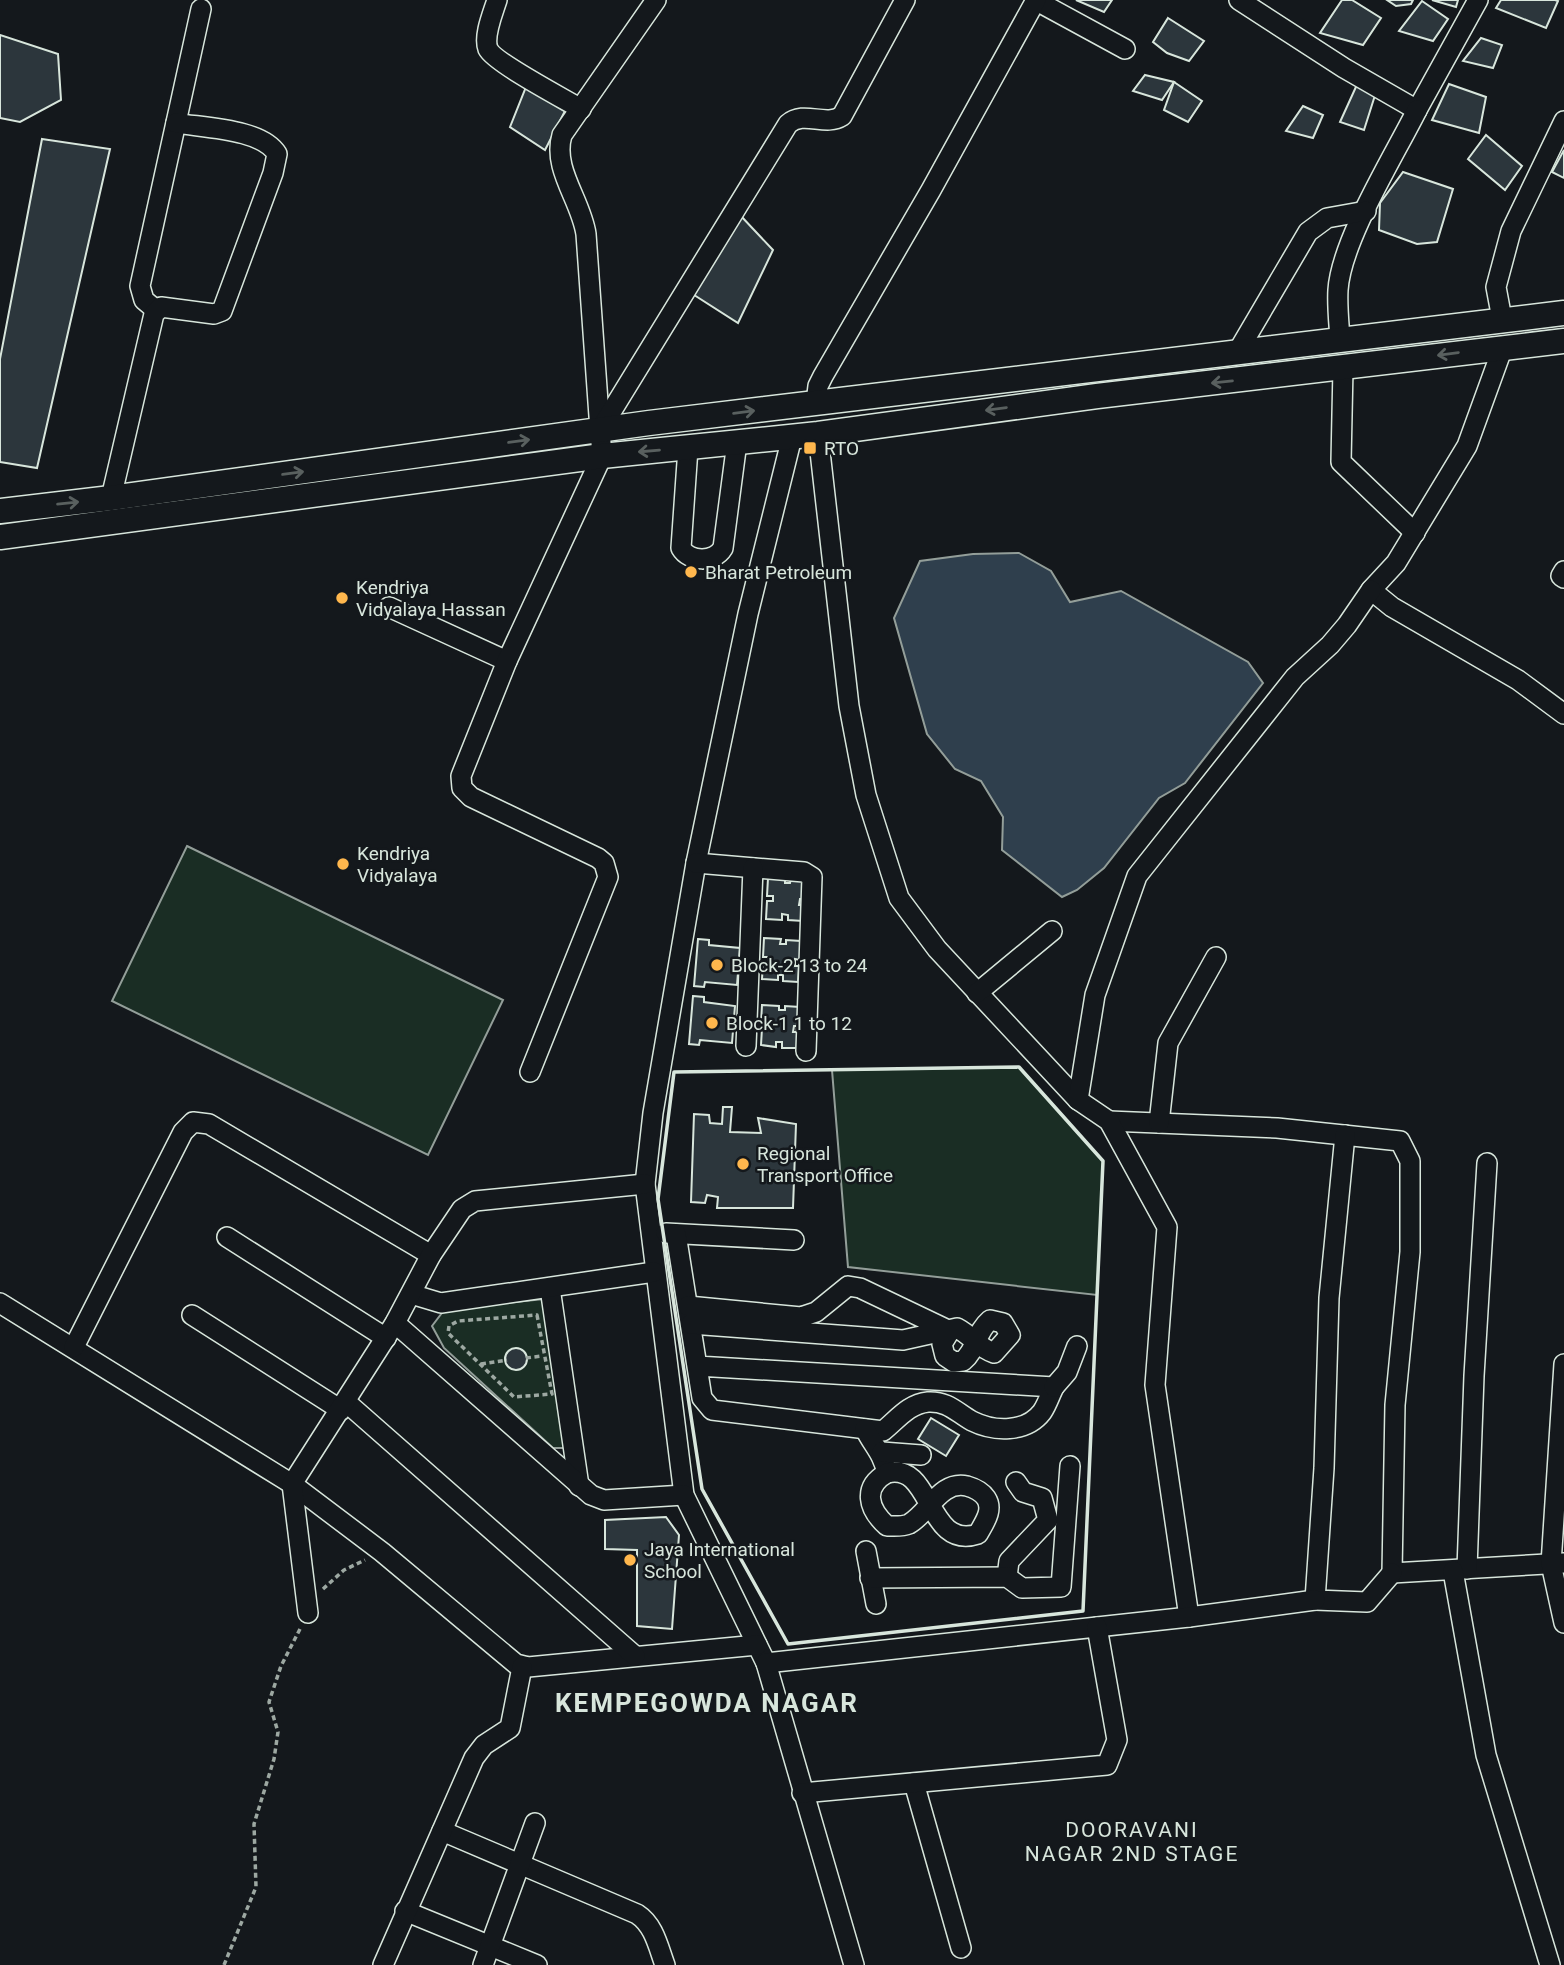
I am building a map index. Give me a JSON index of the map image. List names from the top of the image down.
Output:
{
  "districts": ["KEMPEGOWDA NAGAR", "DOORAVANI NAGAR 2ND STAGE"],
  "places": {
    "transit": ["RTO"],
    "other": [
      "Bharat Petroleum",
      "Kendriya Vidyalaya Hassan",
      "Kendriya Vidyalaya",
      "Block-2 13 to 24",
      "Block-1 1 to 12",
      "Regional Transport Office",
      "Jaya International School"
    ]
  }
}
